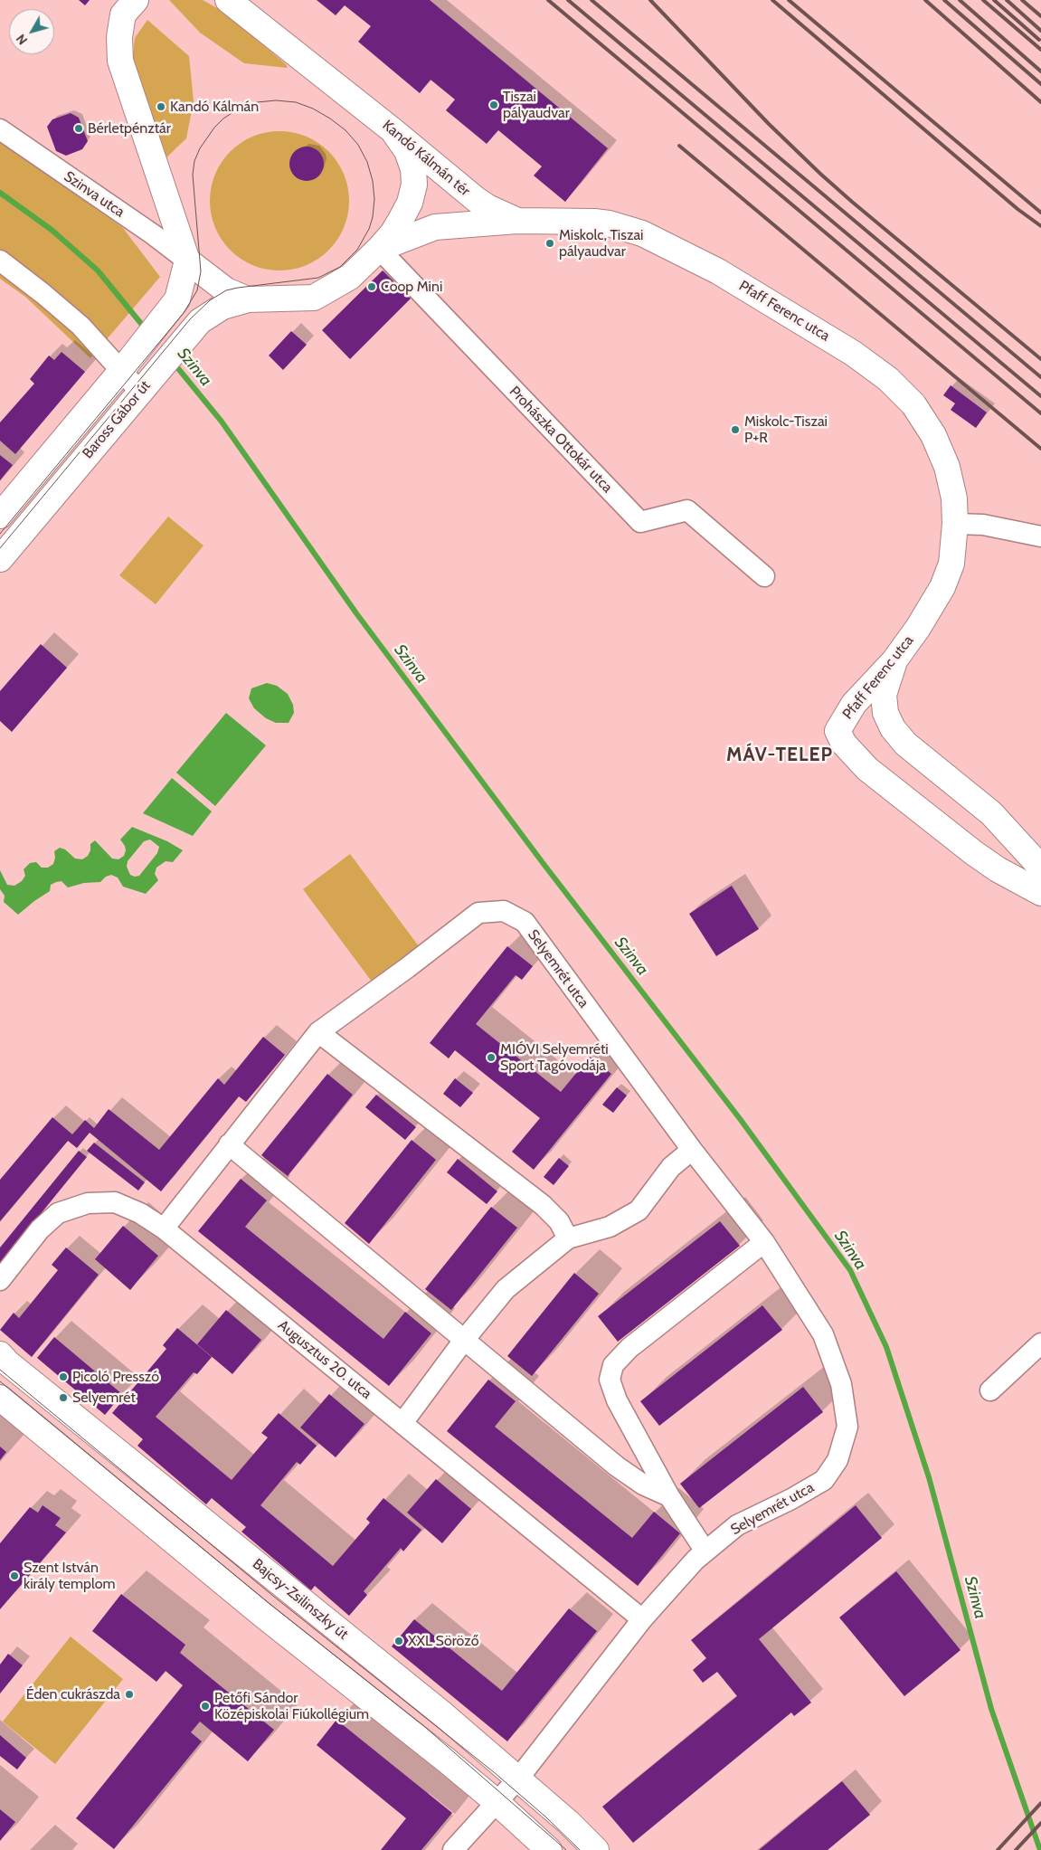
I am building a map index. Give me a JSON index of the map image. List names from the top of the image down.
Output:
{
  "streets": {
    "street": [
      "Kandó Kálmán tér",
      "Szinva utca",
      "Pfaff Ferenc utca",
      "Baross Gábor út",
      "Prohászka Ottokár utca",
      "Selyemrét utca",
      "Augusztus 20. utca",
      "Bajcsy-Zsilinszky út"
    ]
  },
  "crossings": [
    ["Kandó Kálmán tér", "Pfaff Ferenc utca"],
    ["Szinva utca", "Baross Gábor út"],
    ["Selyemrét utca", "Augusztus 20. utca"],
    ["Selyemrét utca", "Bajcsy-Zsilinszky út"]
  ],
  "districts": ["MÁV-TELEP"],
  "water": ["Szinva"],
  "places": [
    "Tiszai pályaudvar",
    "Kandó Kálmán",
    "Bérletpénztár",
    "Miskolc, Tiszai pályaudvar",
    "Coop Mini",
    "Miskolc-Tiszai P+R",
    "MIÓVI Selyemréti Sport Tagóvodája",
    "Picoló Presszó",
    "Selyemrét",
    "Szent István király templom",
    "XXL Söröző",
    "Éden cukrászda",
    "Petőfi Sándor Középiskolai Fiúkollégium"
  ],
  "north": "bottom left"
}
